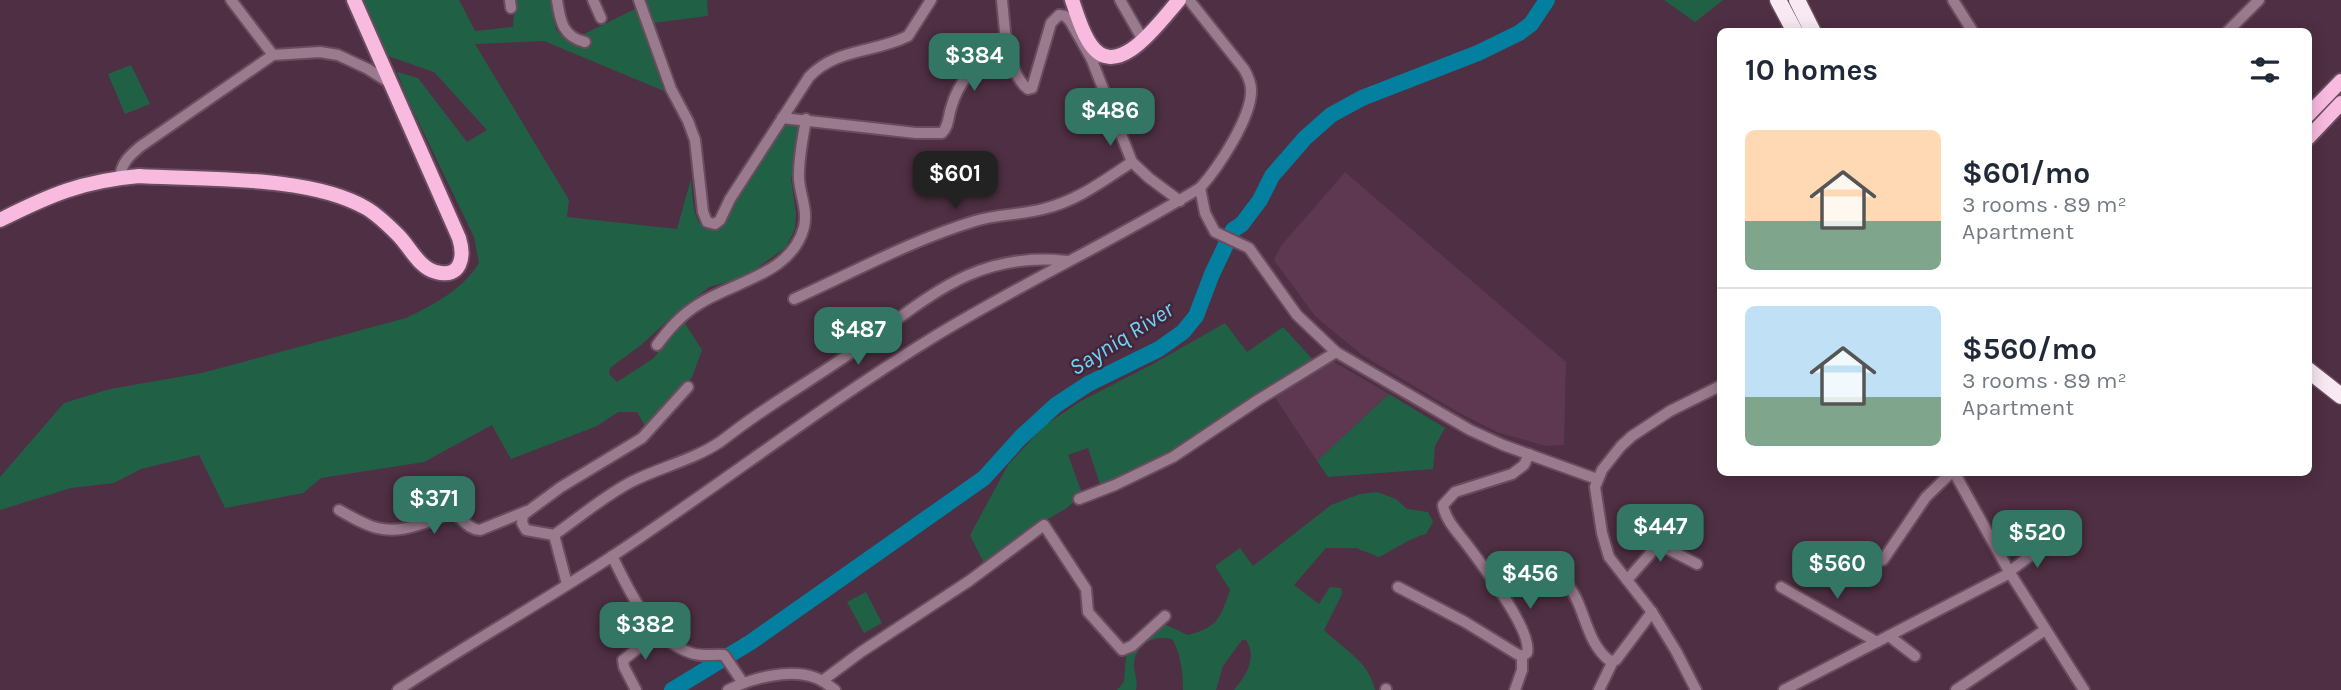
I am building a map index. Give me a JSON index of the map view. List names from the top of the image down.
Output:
{
  "water": ["Sayniq River"],
  "page": {
    "heading": "10 homes",
    "price": [
      "$384",
      "$486",
      "$601",
      "$487",
      "$371",
      "$447",
      "$520",
      "$560",
      "$456",
      "$382"
    ],
    "list": [
      {
        "name": "$601/mo",
        "note": "3 rooms · 89 m² · Apartment"
      },
      {
        "name": "$560/mo",
        "note": "3 rooms · 89 m² · Apartment"
      }
    ]
  }
}
